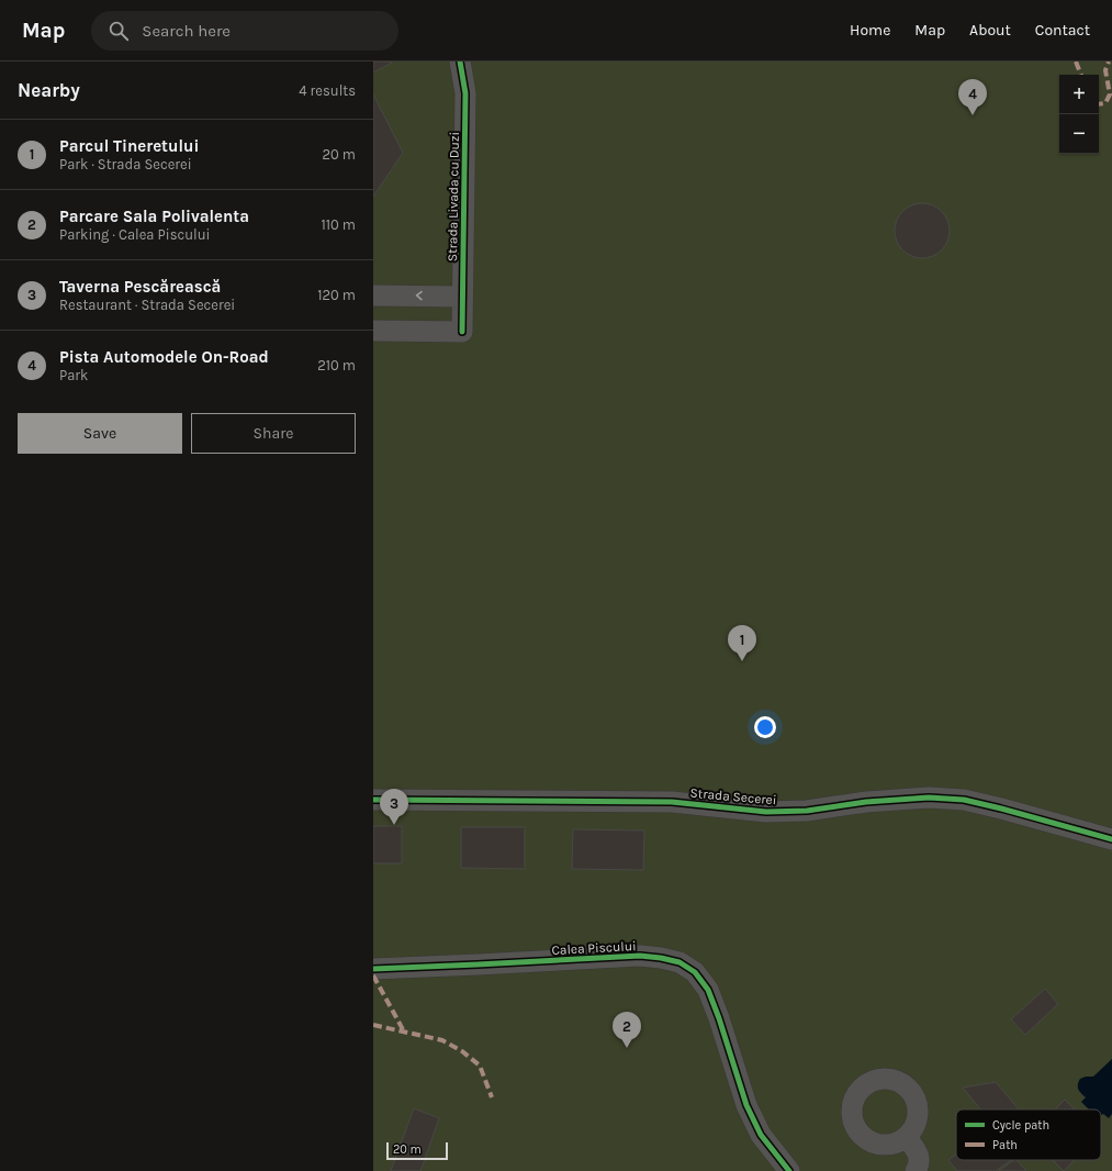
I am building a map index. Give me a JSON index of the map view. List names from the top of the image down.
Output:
{
  "streets": {
    "street": ["Strada Livada cu Duzi", "Strada Secerei", "Calea Piscului"]
  },
  "legend": ["Cycle path", "Path"],
  "scale_bar": "20 m",
  "page": {
    "header": "Map",
    "search": "Search here",
    "nav": [
      "Home",
      "Map",
      "About",
      "Contact"
    ],
    "heading": ["Nearby", "4 results"],
    "map_buttons": ["+", "−"],
    "pins": [
      "4",
      "1",
      "3",
      "2"
    ],
    "list": [
      {
        "mark": "1",
        "name": "Parcul Tineretului",
        "note": "Park · Strada Secerei",
        "value": "20 m"
      },
      {
        "mark": "2",
        "name": "Parcare Sala Polivalenta",
        "note": "Parking · Calea Piscului",
        "value": "110 m"
      },
      {
        "mark": "3",
        "name": "Taverna Pescărească",
        "note": "Restaurant · Strada Secerei",
        "value": "120 m"
      },
      {
        "mark": "4",
        "name": "Pista Automodele On-Road",
        "note": "Park",
        "value": "210 m"
      }
    ],
    "buttons": ["Save", "Share"],
    "scale": "20 m"
  }
}
